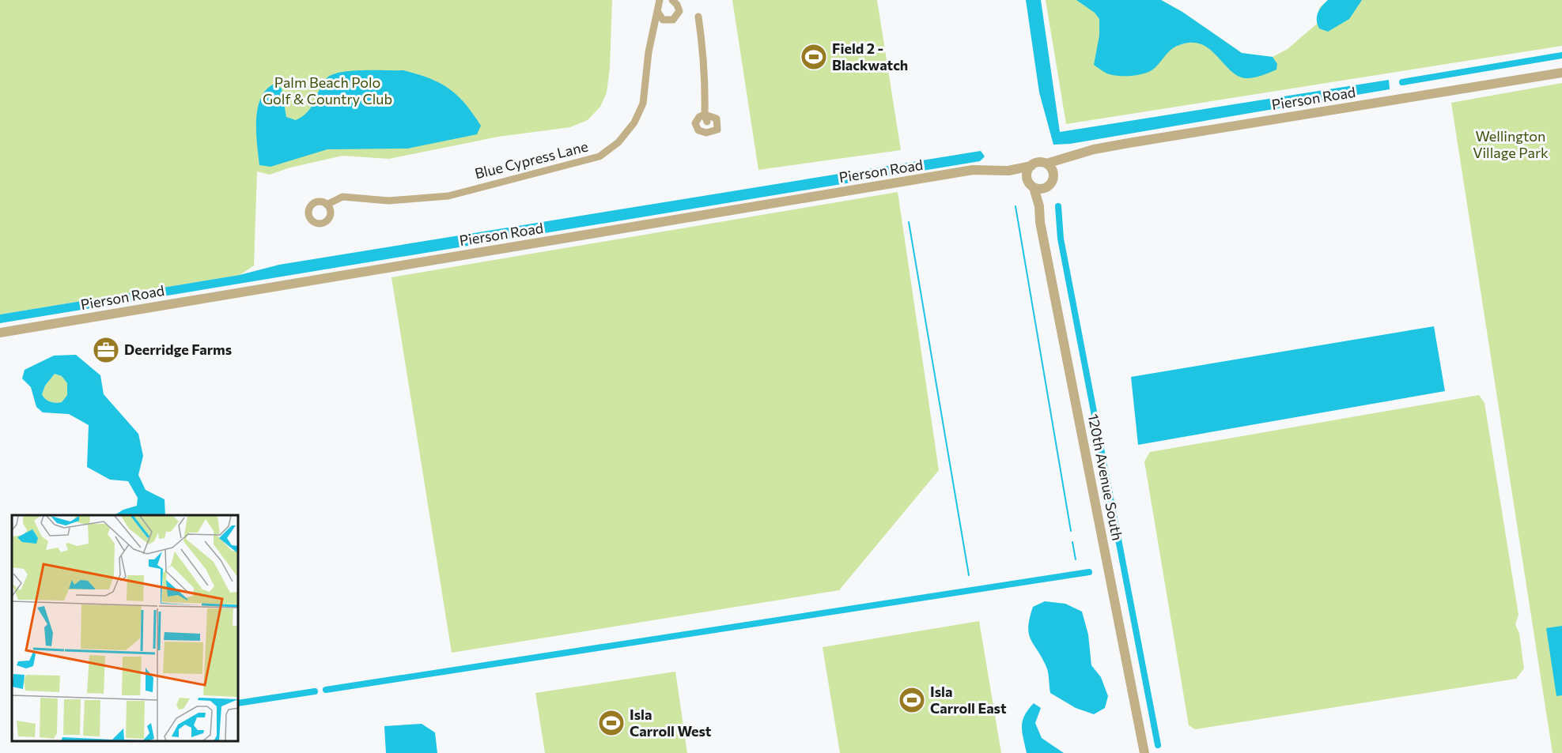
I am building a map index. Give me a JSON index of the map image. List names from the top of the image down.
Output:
{
  "streets": {
    "street": ["Pierson Road", "Blue Cypress Lane", "120th Avenue South"]
  },
  "crossings": [
    ["Pierson Road", "120th Avenue South"]
  ],
  "parks": ["Palm Beach Polo Golf & Country Club", "Wellington Village Park"],
  "places": {
    "sports": ["Field 2 - Blackwatch", "Isla Carroll East", "Isla Carroll West"],
    "office": ["Deerridge Farms"]
  }
}
